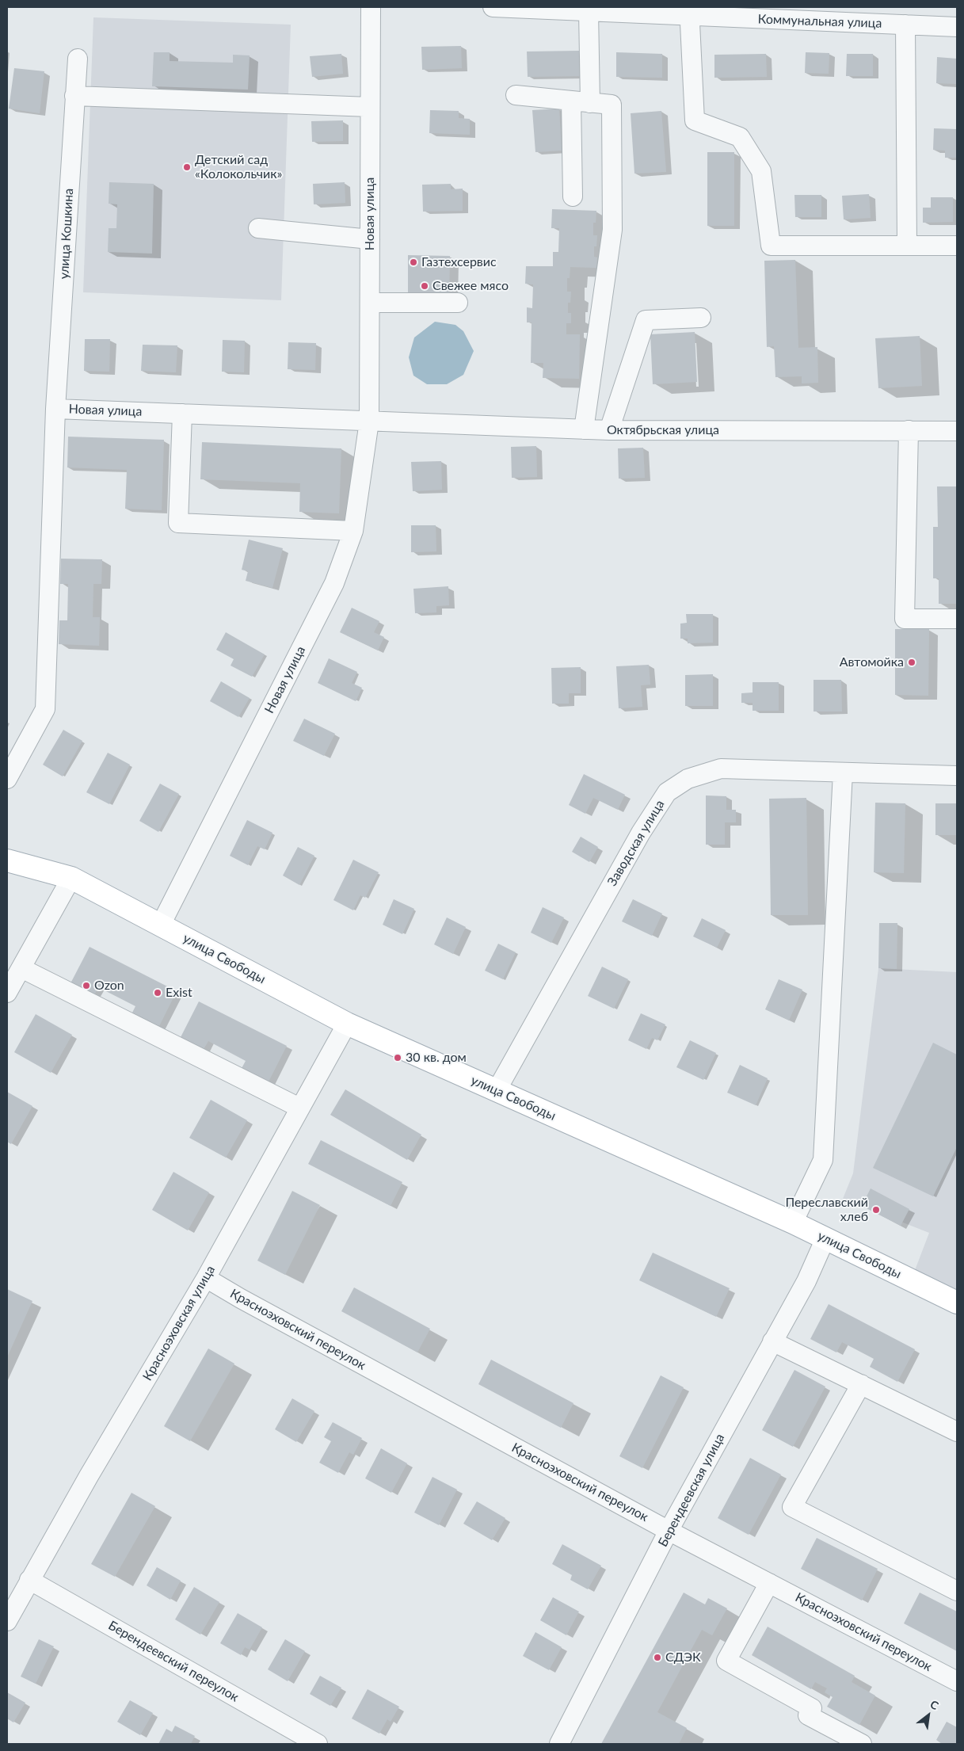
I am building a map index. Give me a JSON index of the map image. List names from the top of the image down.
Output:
{
  "streets": {
    "main road": ["улица Свободы"],
    "street": [
      "Коммунальная улица",
      "Новая улица",
      "улица Кошкина",
      "Октябрьская улица",
      "Заводская улица",
      "Красноэховская улица",
      "Красноэховский переулок",
      "Берендеевская улица",
      "Берендеевский переулок"
    ]
  },
  "crossings": [
    ["Новая улица", "улица Кошкина"],
    ["Новая улица", "Октябрьская улица"],
    ["Новая улица", "улица Свободы"],
    ["Заводская улица", "улица Свободы"],
    ["улица Свободы", "Красноэховская улица"],
    ["улица Свободы", "Берендеевская улица"],
    ["Красноэховская улица", "Красноэховский переулок"],
    ["Красноэховская улица", "Берендеевский переулок"],
    ["Красноэховский переулок", "Берендеевская улица"]
  ],
  "places": [
    "Детский сад «Колокольчик»",
    "Газтехсервис",
    "Свежее мясо",
    "Автомойка",
    "Ozon",
    "Exist",
    "30 кв. дом",
    "Переславский хлеб",
    "СДЭК"
  ],
  "north": "top right"
}
